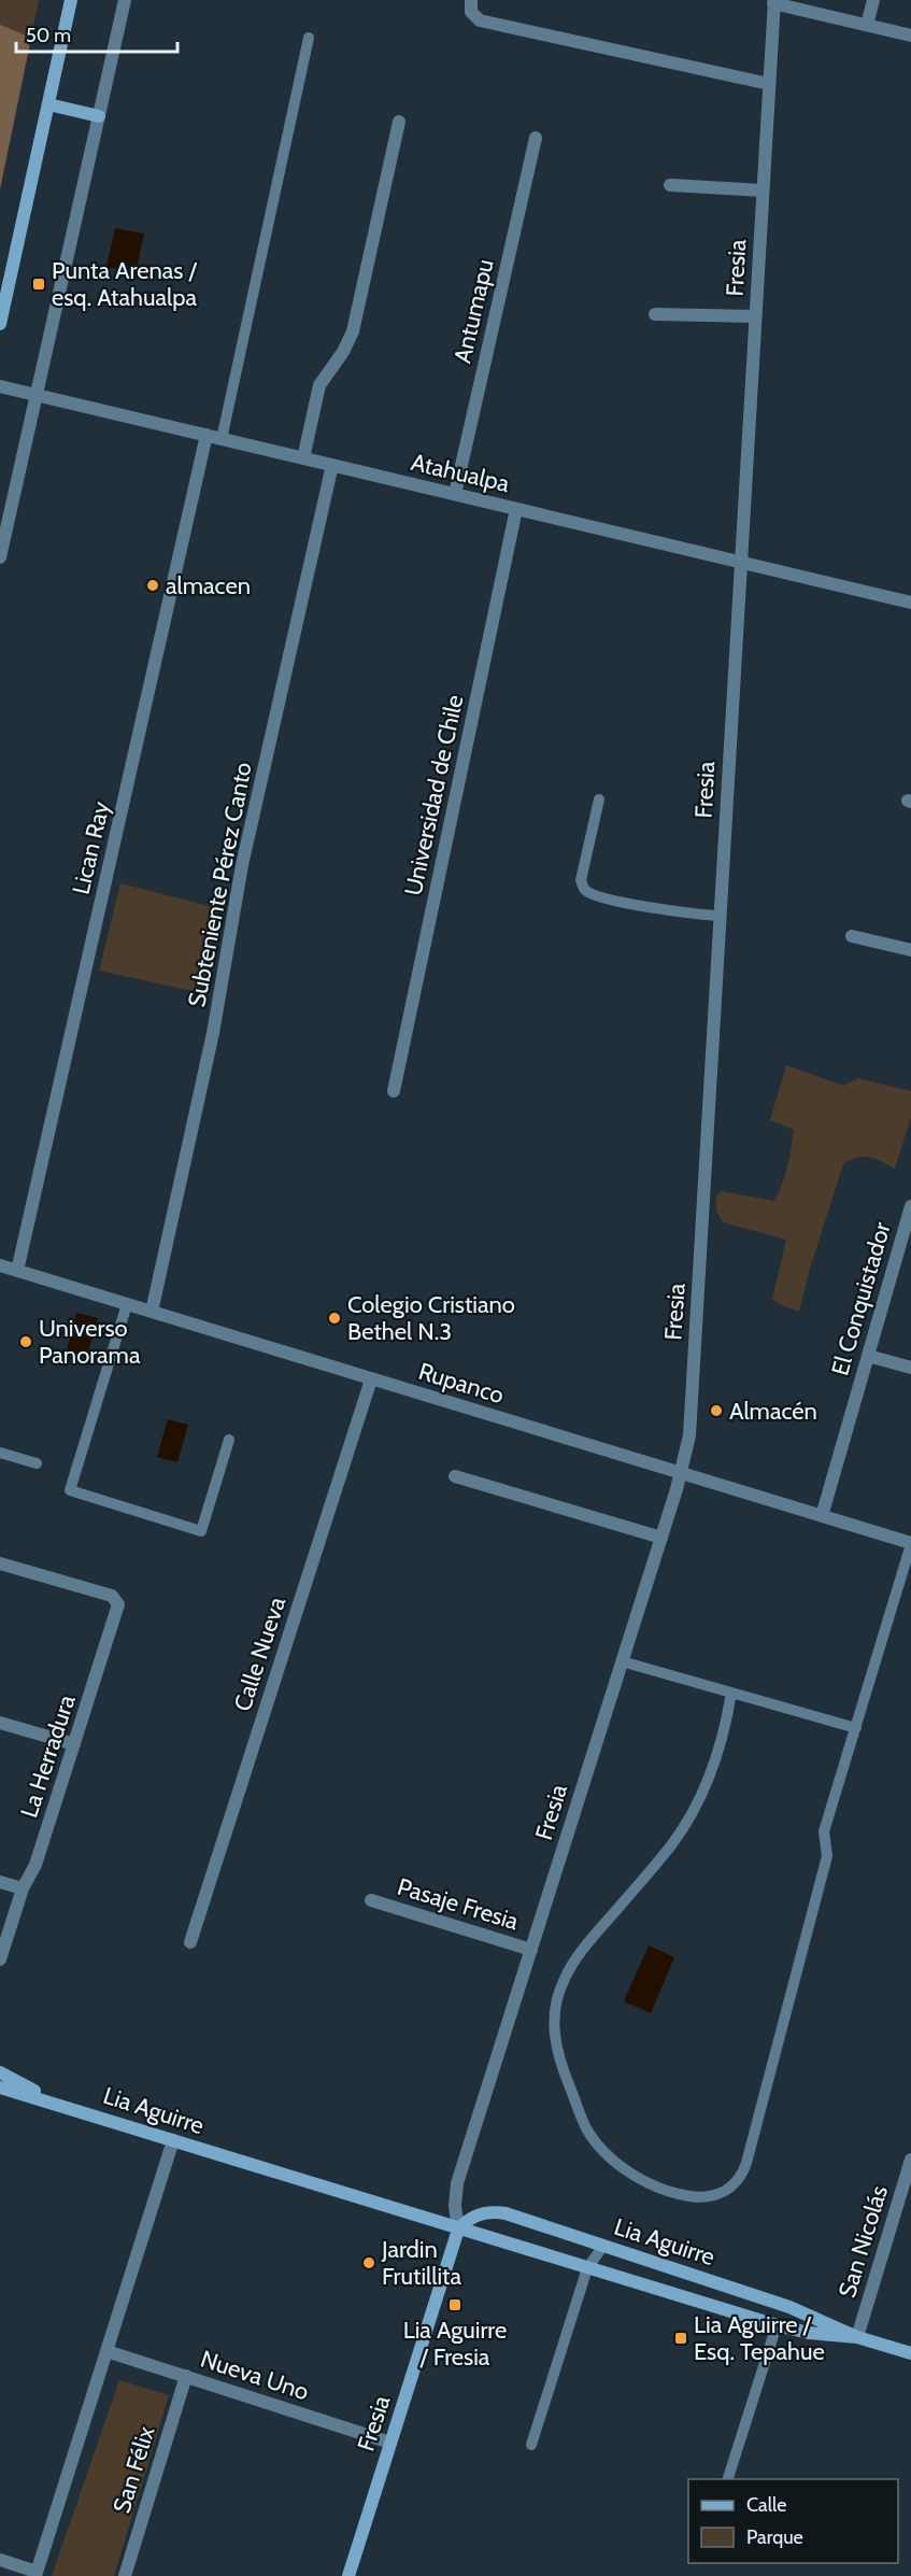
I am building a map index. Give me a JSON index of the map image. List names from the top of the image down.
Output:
{
  "streets": {
    "main road": ["Fresia", "Lia Aguirre"],
    "street": [
      "Antumapu",
      "Atahualpa",
      "Universidad de Chile",
      "Lican Ray",
      "Subteniente Pérez Canto",
      "El Conquistador",
      "Rupanco",
      "Calle Nueva",
      "La Herradura",
      "Pasaje Fresia",
      "San Nicolás",
      "Nueva Uno",
      "San Félix"
    ]
  },
  "crossings": [
    ["Fresia", "Atahualpa"],
    ["Fresia", "Rupanco"],
    ["Fresia", "Pasaje Fresia"],
    ["Fresia", "Lia Aguirre"],
    ["Fresia", "Nueva Uno"],
    ["Antumapu", "Atahualpa"],
    ["Atahualpa", "Universidad de Chile"],
    ["Atahualpa", "Lican Ray"],
    ["Atahualpa", "Subteniente Pérez Canto"],
    ["Lican Ray", "Rupanco"],
    ["Subteniente Pérez Canto", "Rupanco"],
    ["El Conquistador", "Rupanco"],
    ["Rupanco", "Calle Nueva"],
    ["Lia Aguirre", "San Nicolás"],
    ["Nueva Uno", "San Félix"]
  ],
  "places": {
    "transit": ["Punta Arenas / esq. Atahualpa", "Lia Aguirre / Fresia", "Lia Aguirre / Esq. Tepahue"],
    "other": [
      "almacen",
      "Colegio Cristiano Bethel N.3",
      "Universo Panorama",
      "Almacén",
      "Jardin Frutillita"
    ]
  },
  "legend": ["Calle", "Parque"],
  "scale_bar": "50 m"
}
